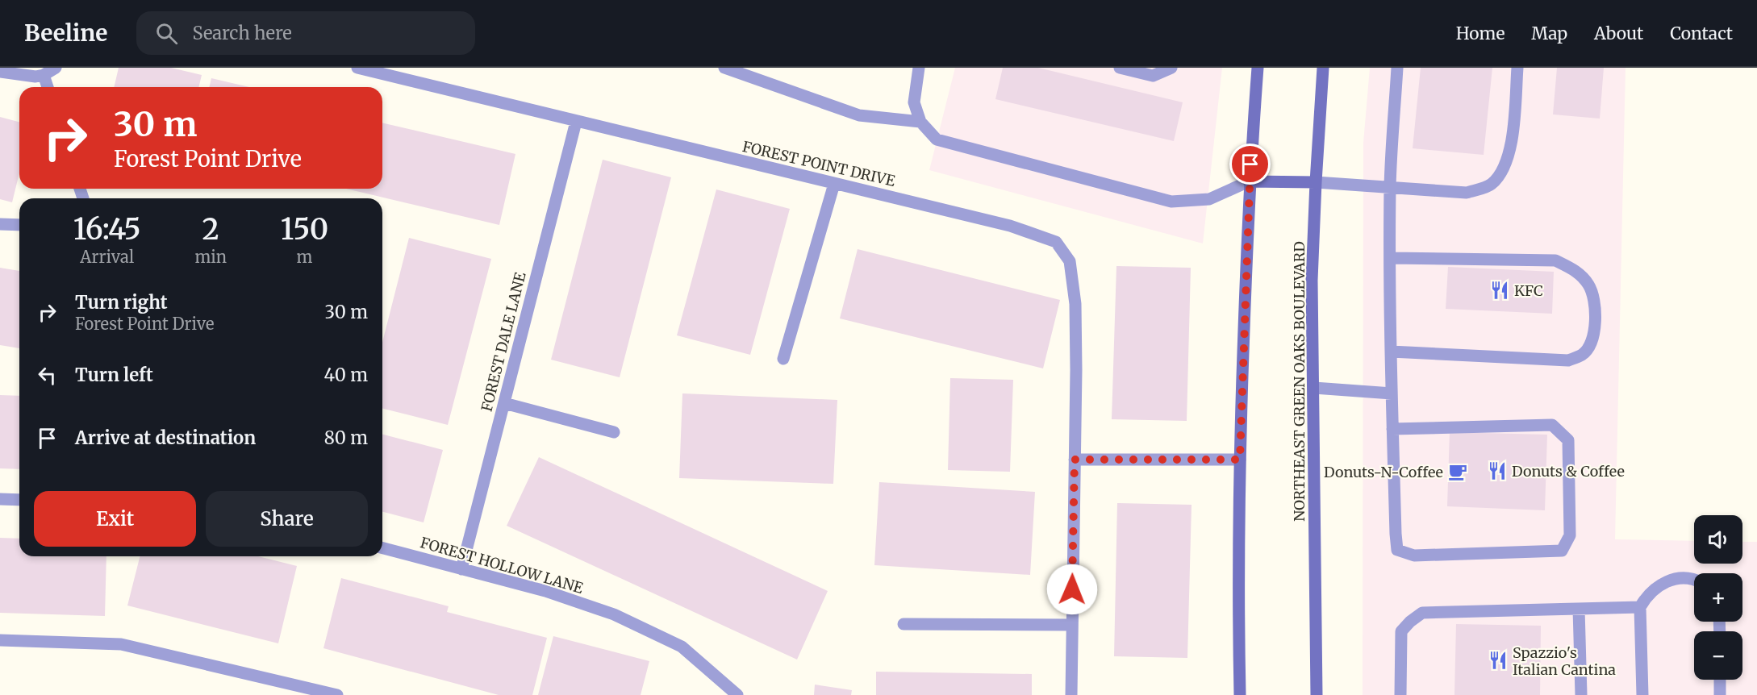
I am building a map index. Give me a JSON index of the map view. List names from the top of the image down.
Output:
{
  "streets": {
    "main road": ["NORTHEAST GREEN OAKS BOULEVARD"],
    "lane": ["FOREST POINT DRIVE", "FOREST DALE LANE", "FOREST HOLLOW LANE"]
  },
  "crossings": [
    ["FOREST POINT DRIVE", "FOREST DALE LANE"],
    ["FOREST DALE LANE", "FOREST HOLLOW LANE"]
  ],
  "places": {
    "restaurant": ["KFC", "Donuts & Coffee", "Spazzio's Italian Cantina"],
    "cafe": ["Donuts-N-Coffee"]
  },
  "page": {
    "header": "Beeline",
    "search": "Search here",
    "nav": [
      "Home",
      "Map",
      "About",
      "Contact"
    ],
    "turn": ["30 m", "Forest Point Drive"],
    "eta": [
      "16:45",
      "Arrival",
      "2",
      "min",
      "150",
      "m"
    ],
    "list": [
      {
        "name": "Turn right",
        "note": "Forest Point Drive",
        "value": "30 m"
      },
      {
        "name": "Turn left",
        "value": "40 m"
      },
      {
        "name": "Arrive at destination",
        "value": "80 m"
      }
    ],
    "buttons": ["Exit", "Share"],
    "map_buttons": ["+", "−"]
  }
}
